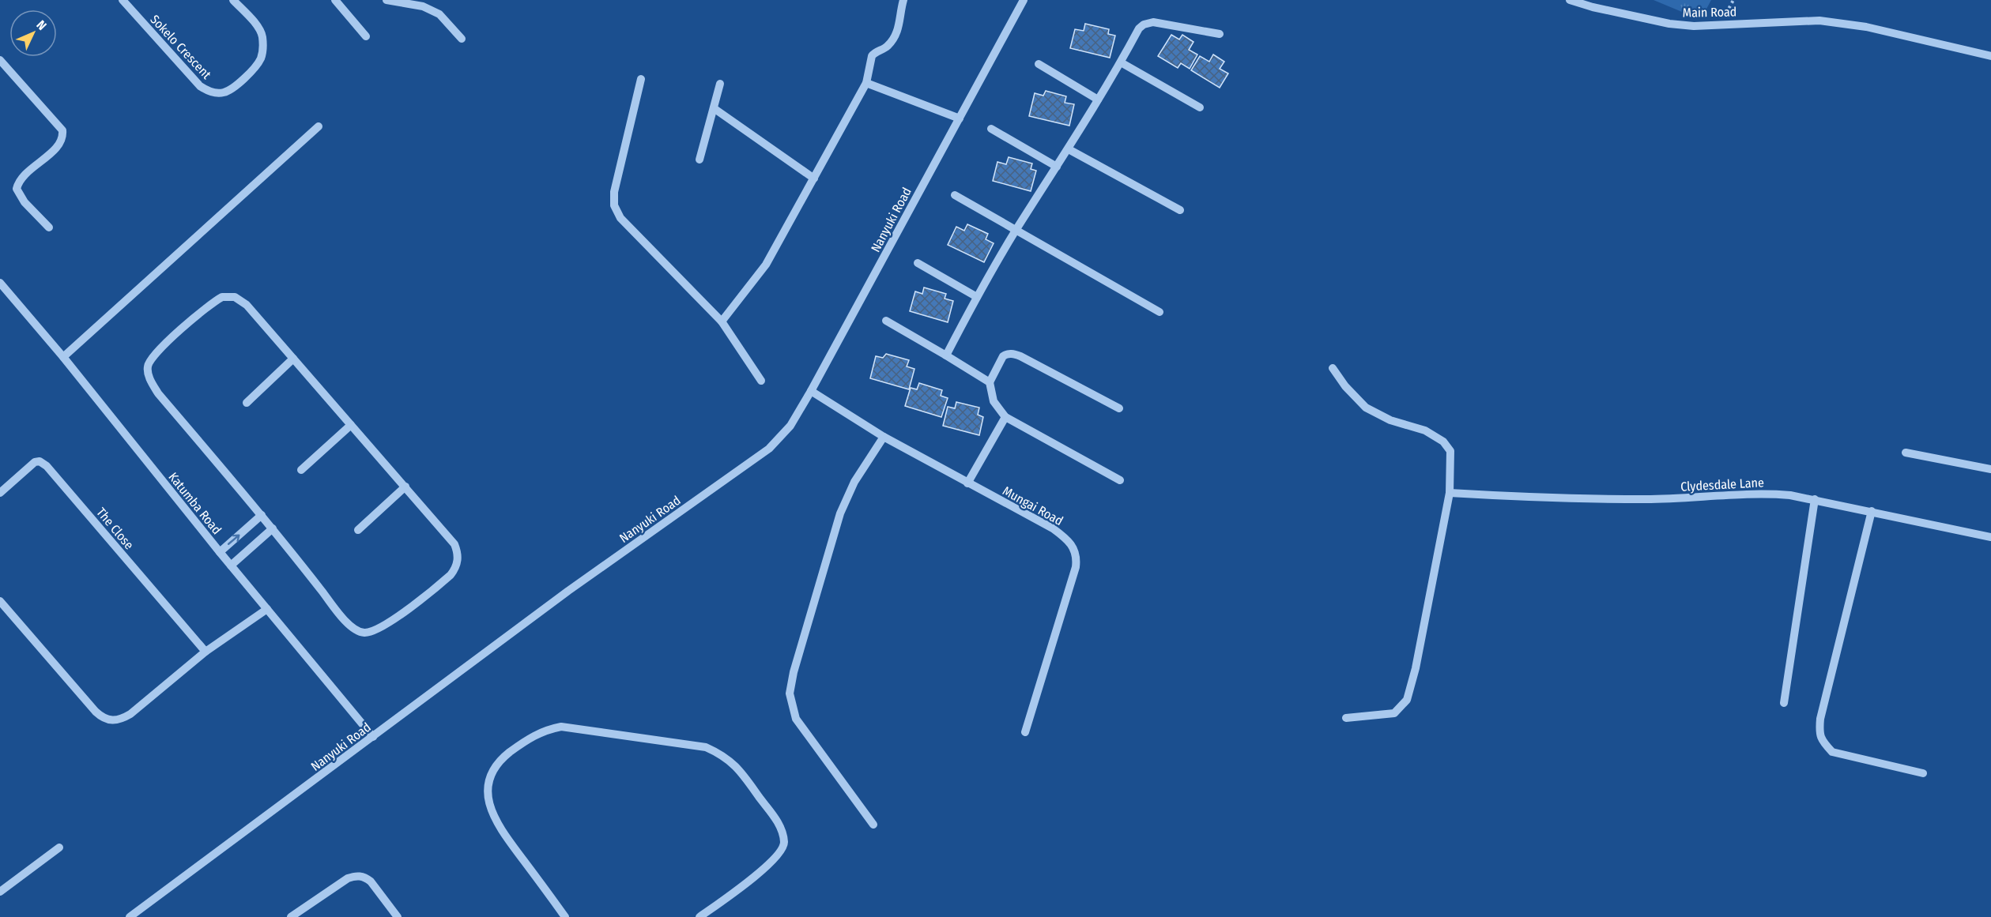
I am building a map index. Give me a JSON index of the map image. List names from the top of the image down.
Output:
{
  "streets": {
    "street": [
      "Main Road",
      "Sokelo Crescent",
      "Nanyuki Road",
      "Clydesdale Lane",
      "Katumba Road",
      "Mungai Road",
      "The Close"
    ]
  },
  "crossings": [
    ["Nanyuki Road", "Katumba Road"],
    ["Nanyuki Road", "Mungai Road"]
  ],
  "north": "top right"
}
